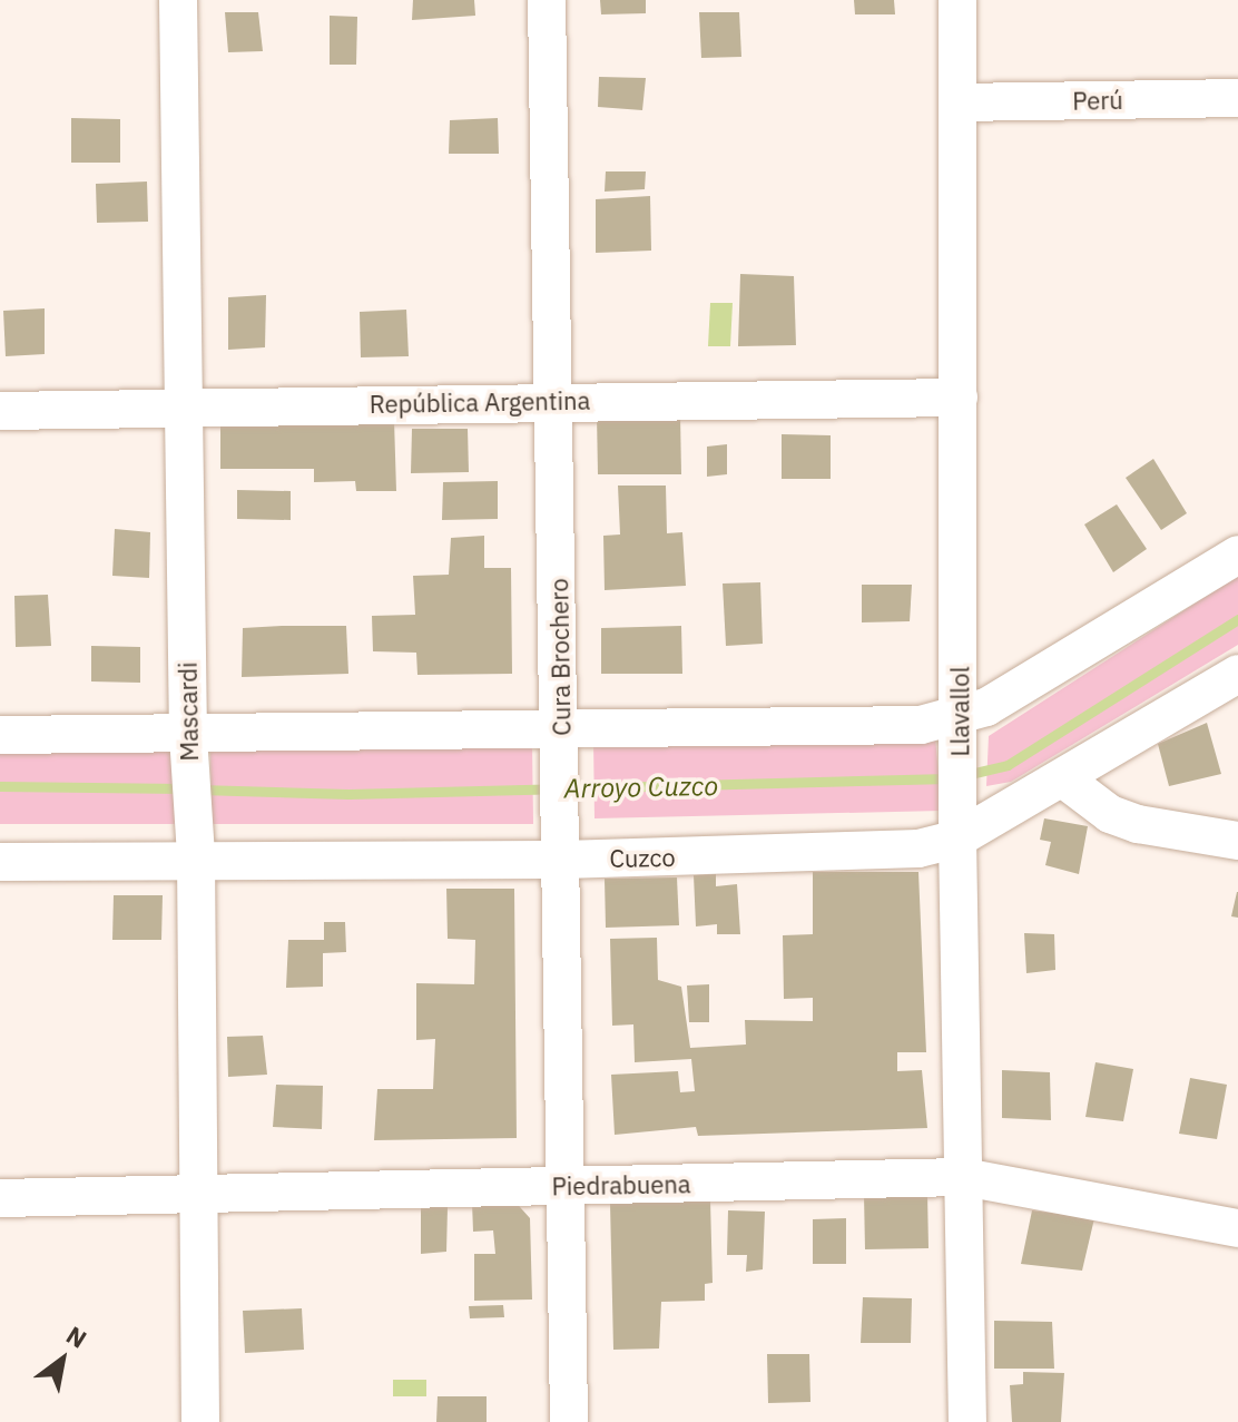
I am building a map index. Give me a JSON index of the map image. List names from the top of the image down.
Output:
{
  "streets": {
    "street": [
      "Perú",
      "República Argentina",
      "Cura Brochero",
      "Mascardi",
      "Llavallol",
      "Cuzco",
      "Piedrabuena"
    ]
  },
  "crossings": [
    ["Perú", "Llavallol"],
    ["República Argentina", "Cura Brochero"],
    ["República Argentina", "Mascardi"],
    ["República Argentina", "Llavallol"],
    ["Cura Brochero", "Cuzco"],
    ["Cura Brochero", "Piedrabuena"],
    ["Mascardi", "Cuzco"],
    ["Mascardi", "Piedrabuena"],
    ["Llavallol", "Cuzco"],
    ["Llavallol", "Piedrabuena"]
  ],
  "water": ["Arroyo Cuzco"],
  "north": "top right"
}
